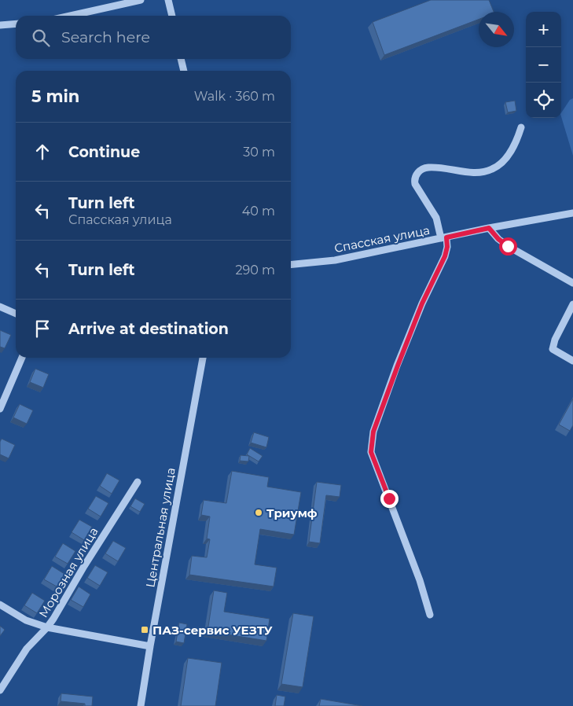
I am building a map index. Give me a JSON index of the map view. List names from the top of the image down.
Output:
{
  "streets": {
    "street": ["Спасская улица", "Центральная улица", "Морозная улица"]
  },
  "places": {
    "other": ["Триумф"],
    "transit": ["ПАЗ-сервис УЕЗТУ"]
  },
  "north": "bottom right",
  "page": {
    "map_buttons": ["+", "−"],
    "search": "Search here",
    "heading": ["5 min", "Walk · 360 m"],
    "list": [
      ["Continue", "30 m"],
      ["Turn left", "Спасская улица", "40 m"],
      ["Turn left", "290 m"],
      "Arrive at destination"
    ]
  }
}
